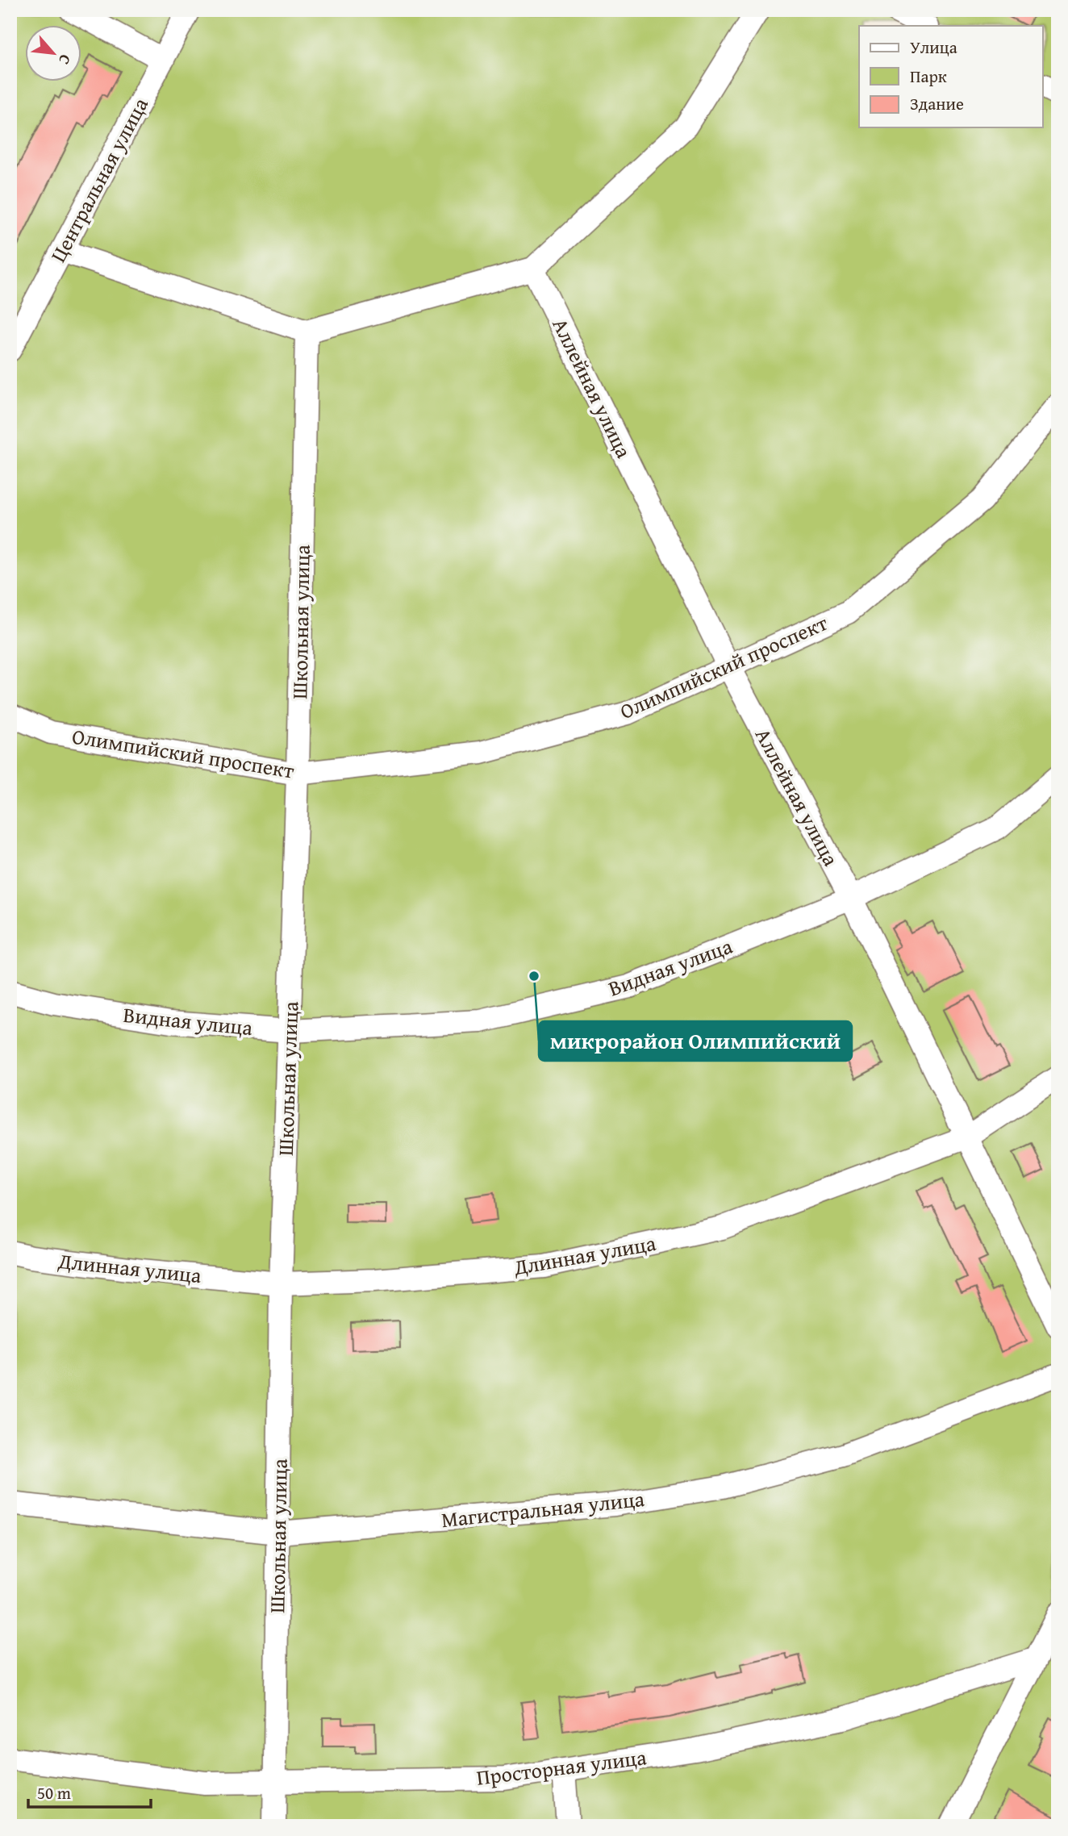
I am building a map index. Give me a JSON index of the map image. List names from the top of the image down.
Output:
{
  "streets": {
    "street": [
      "Центральная улица",
      "Аллейная улица",
      "Школьная улица",
      "Олимпийский проспект",
      "Видная улица",
      "Длинная улица",
      "Магистральная улица",
      "Просторная улица"
    ]
  },
  "crossings": [
    ["Аллейная улица", "Олимпийский проспект"],
    ["Аллейная улица", "Видная улица"],
    ["Аллейная улица", "Длинная улица"],
    ["Школьная улица", "Олимпийский проспект"],
    ["Школьная улица", "Видная улица"],
    ["Школьная улица", "Длинная улица"],
    ["Школьная улица", "Магистральная улица"],
    ["Школьная улица", "Просторная улица"]
  ],
  "places": ["микрорайон Олимпийский"],
  "legend": ["Улица", "Парк", "Здание"],
  "scale_bar": "50 m",
  "north": "bottom right"
}
